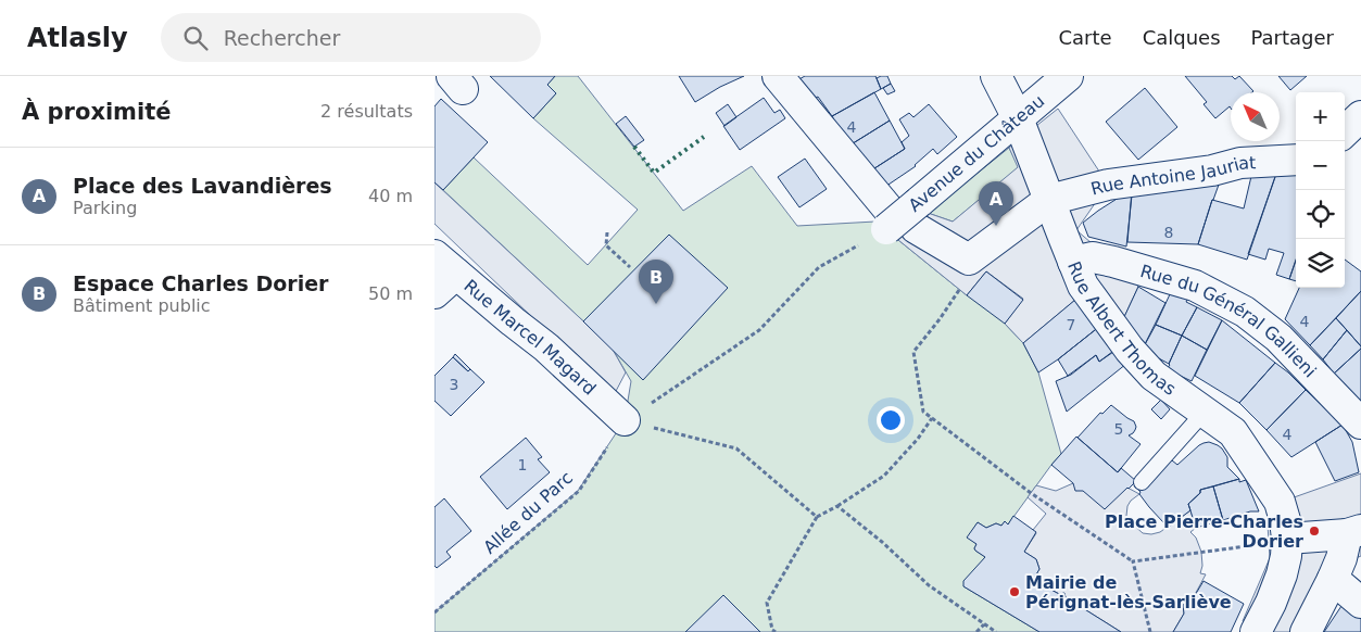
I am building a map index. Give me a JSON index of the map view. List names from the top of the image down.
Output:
{
  "streets": {
    "street": [
      "Avenue du Château",
      "Rue Antoine Jauriat",
      "Rue du Général Gallieni",
      "Rue Albert Thomas",
      "Rue Marcel Magard"
    ],
    "path": ["Allée du Parc"]
  },
  "crossings": [
    ["Avenue du Château", "Rue Albert Thomas"],
    ["Rue Antoine Jauriat", "Rue Albert Thomas"],
    ["Rue du Général Gallieni", "Rue Albert Thomas"],
    ["Rue Marcel Magard", "Allée du Parc"]
  ],
  "places": ["Place Pierre-Charles Dorier", "Mairie de Pérignat-lès-Sarliève"],
  "house_numbers": [
    "4",
    "8",
    "4",
    "7",
    "3",
    "5",
    "4",
    "1"
  ],
  "north": "top left",
  "page": {
    "header": "Atlasly",
    "search": "Rechercher",
    "nav": ["Carte", "Calques", "Partager"],
    "heading": ["À proximité", "2 résultats"],
    "map_buttons": ["+", "−"],
    "list": [
      {
        "mark": "A",
        "name": "Place des Lavandières",
        "note": "Parking",
        "value": "40 m"
      },
      {
        "mark": "B",
        "name": "Espace Charles Dorier",
        "note": "Bâtiment public",
        "value": "50 m"
      }
    ],
    "pins": ["A", "B"]
  }
}
